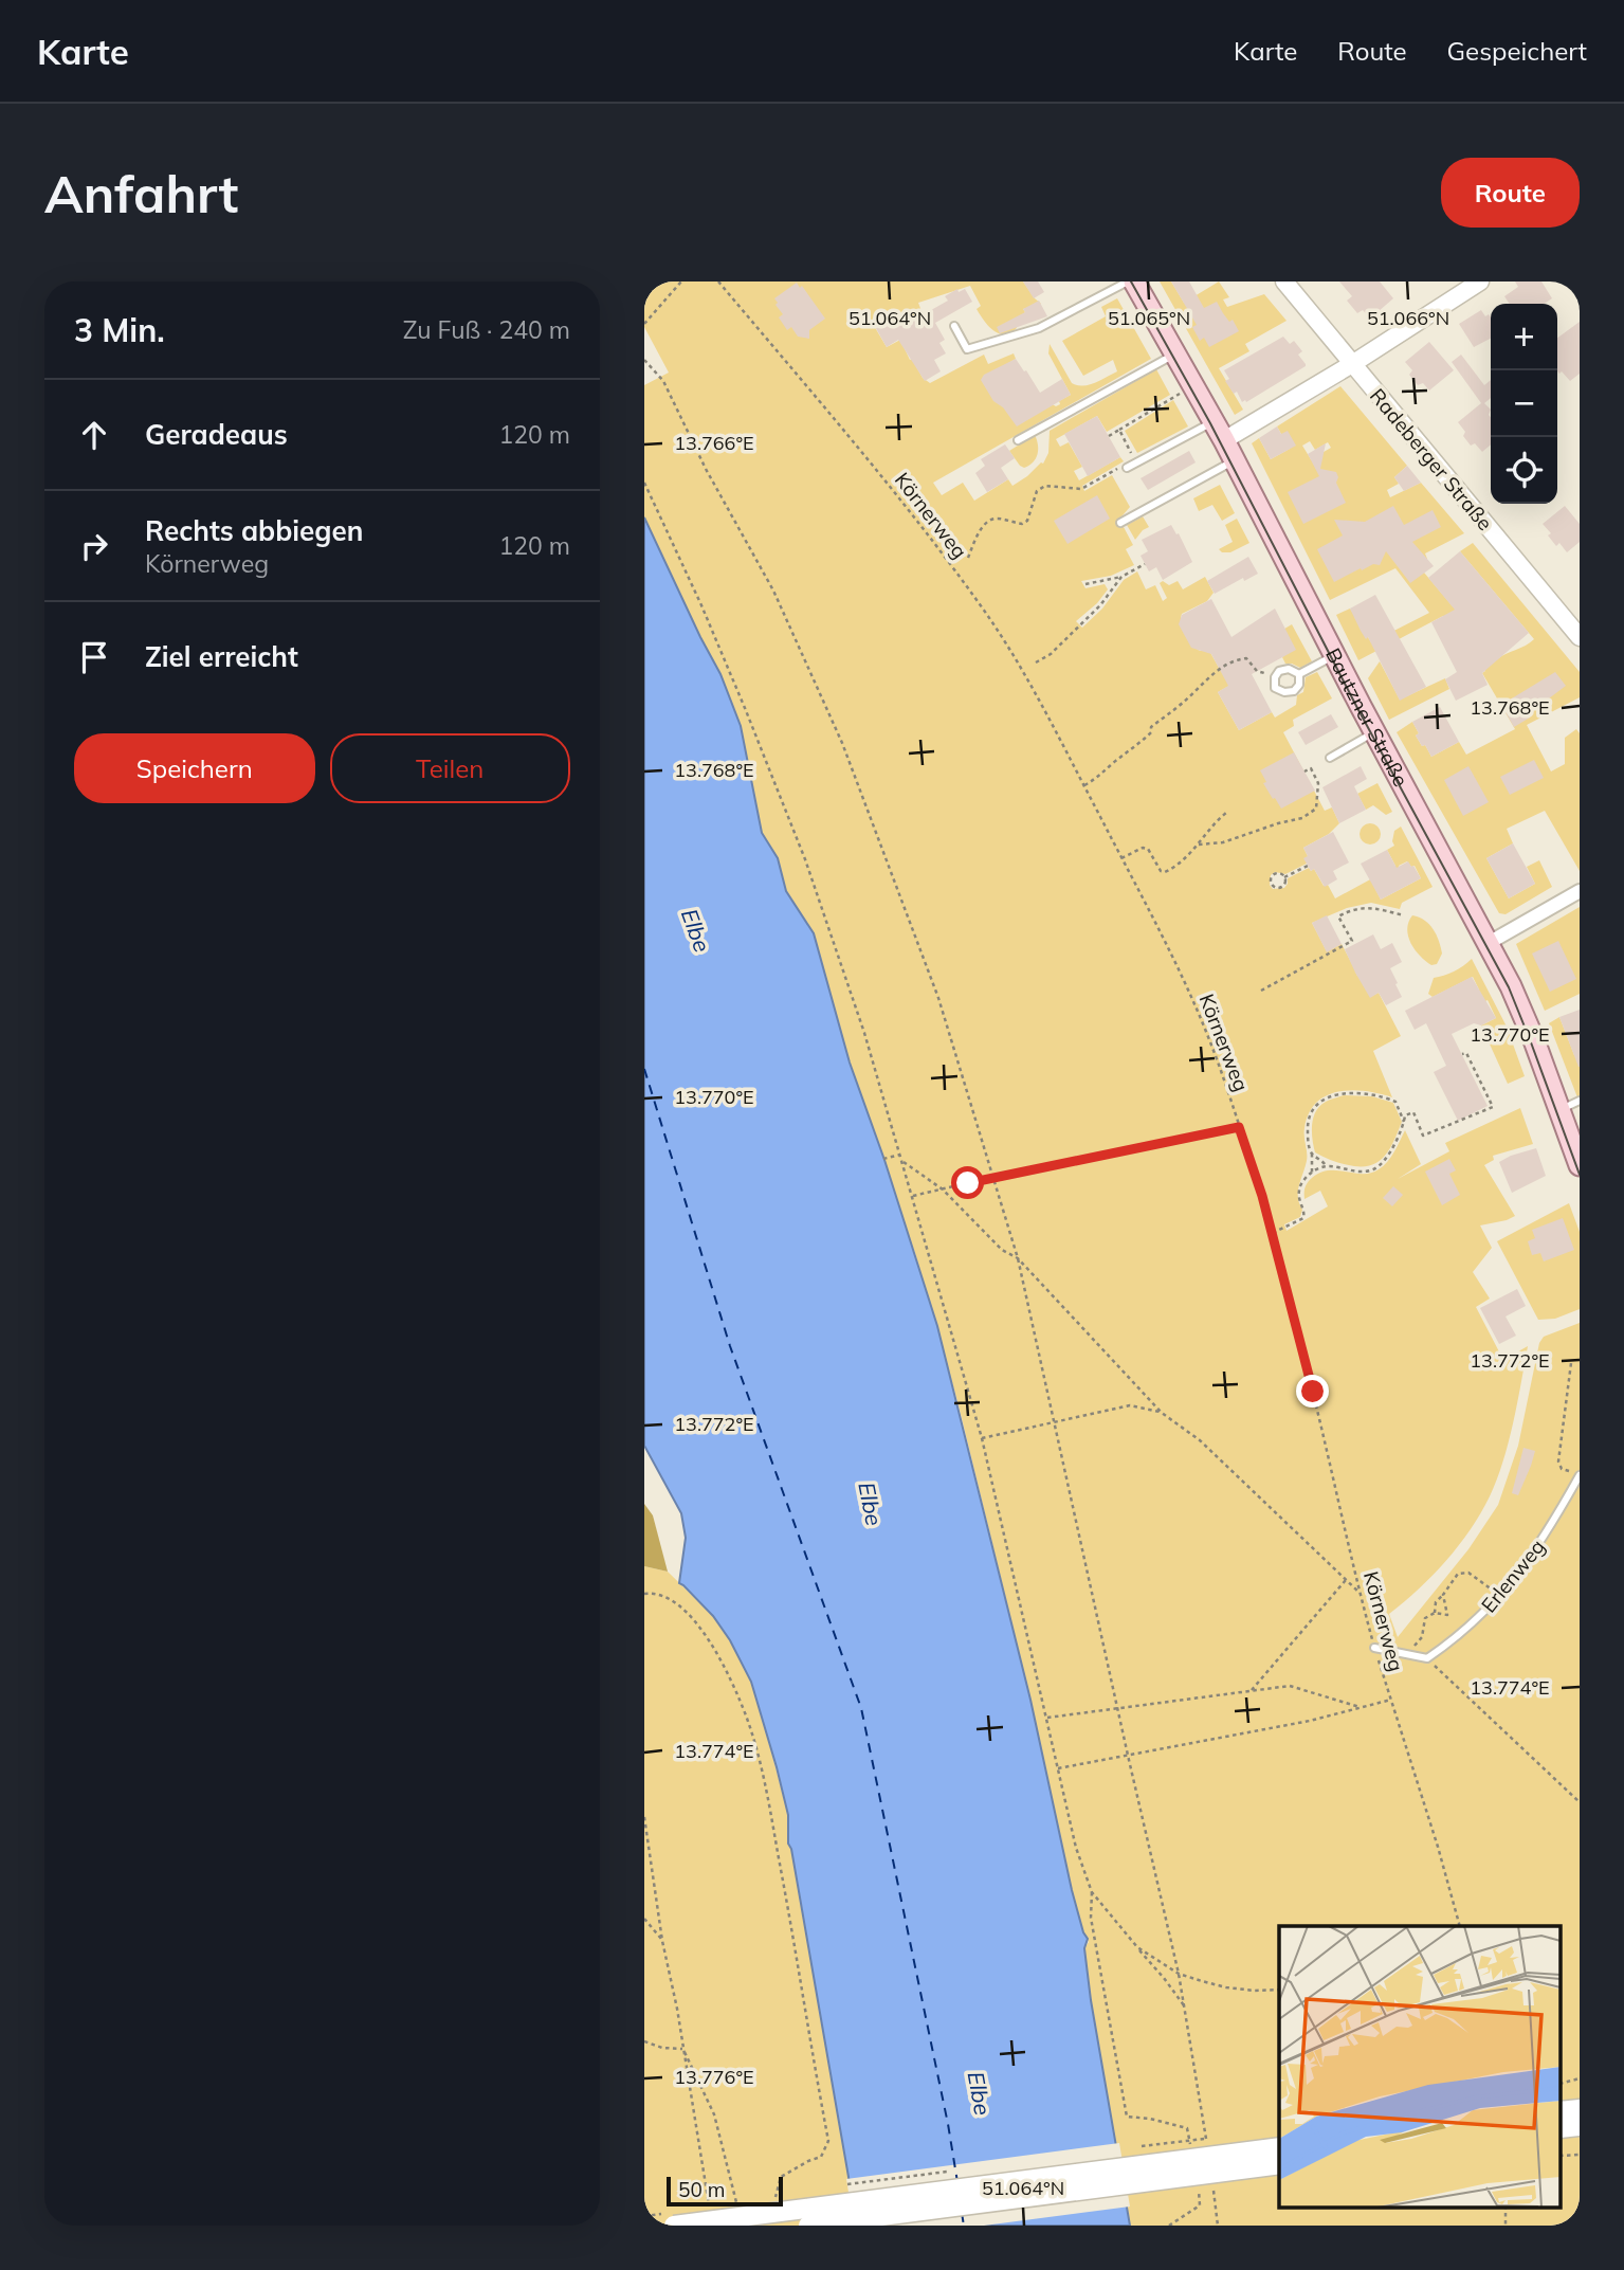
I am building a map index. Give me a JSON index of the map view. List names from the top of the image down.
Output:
{
  "streets": {
    "main road": ["Bautzner Straße"],
    "street": ["Radeberger Straße"],
    "lane": ["Erlenweg"],
    "path": ["Körnerweg"]
  },
  "water": ["Elbe"],
  "scale_bar": "50 m",
  "page": {
    "header": "Karte",
    "nav": ["Karte", "Route", "Gespeichert"],
    "buttons": [
      "Route",
      ["Speichern", "Teilen"]
    ],
    "title": "Anfahrt",
    "heading": ["3 Min.", "Zu Fuß · 240 m"],
    "map_buttons": ["+", "−"],
    "list": [
      ["Geradeaus", "120 m"],
      ["Rechts abbiegen", "Körnerweg", "120 m"],
      "Ziel erreicht"
    ],
    "scale": "50 m"
  },
  "coordinates": [
    "51.064°N",
    "51.065°N",
    "51.066°N",
    "13.766°E",
    "13.768°E",
    "13.770°E",
    "13.772°E",
    "13.774°E",
    "13.776°E"
  ]
}
